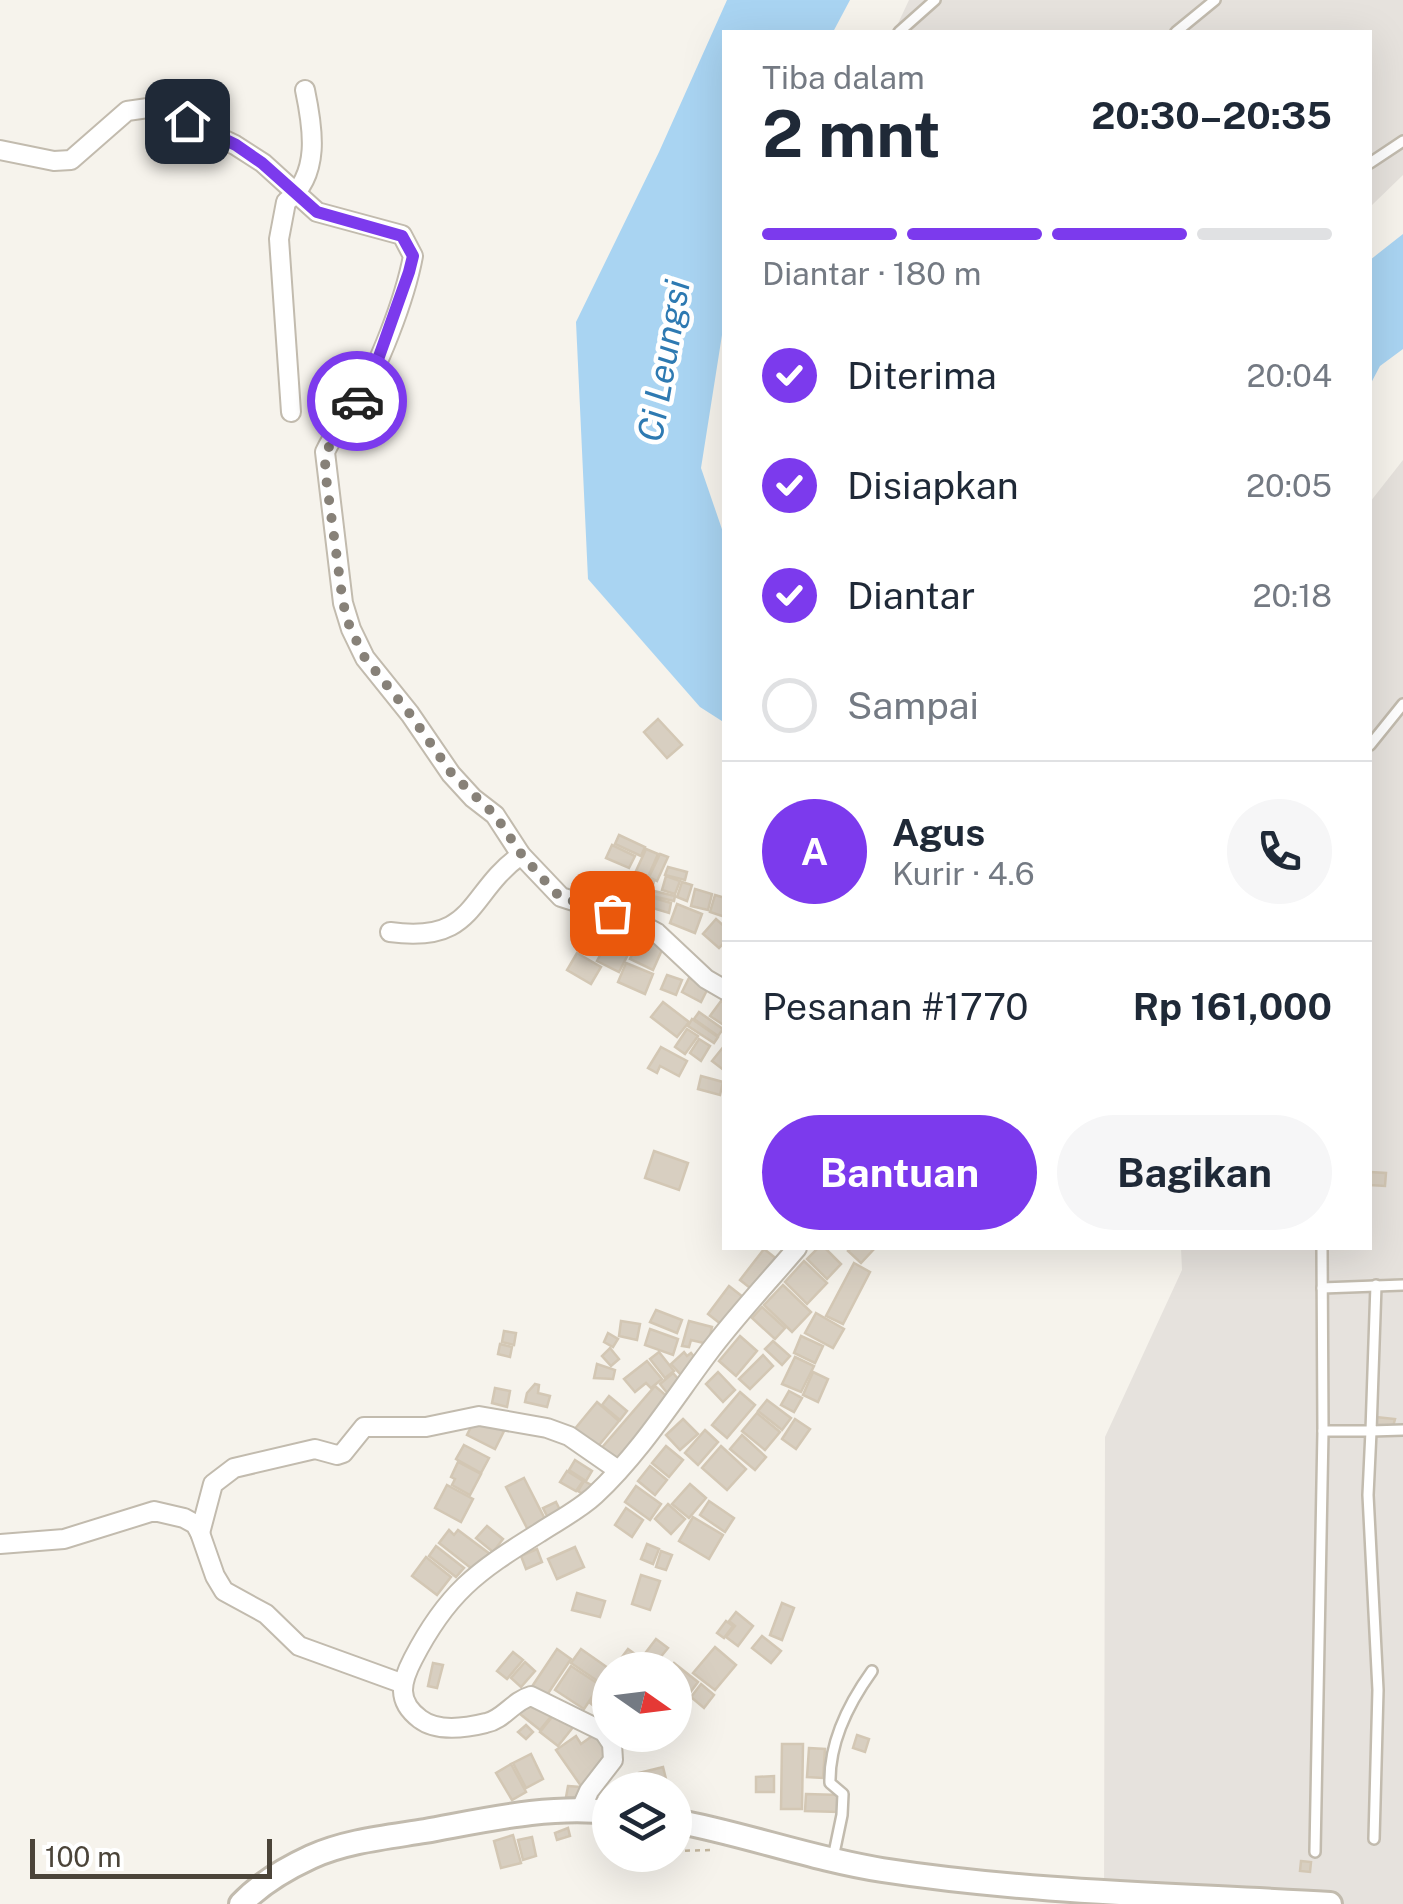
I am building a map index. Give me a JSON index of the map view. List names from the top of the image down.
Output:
{
  "water": ["Ci Leungsi"],
  "scale_bar": "100 m",
  "north": "right",
  "page": {
    "heading": ["2 mnt", "Tiba dalam", "20:30–20:35"],
    "panel": [
      "Agus",
      "Kurir · 4.6",
      "Pesanan #1770",
      "Rp 161,000"
    ],
    "bar": "Diantar · 180 m",
    "list": [
      ["Diterima", "20:04"],
      ["Disiapkan", "20:05"],
      ["Diantar", "20:18"],
      "Sampai"
    ],
    "round": "A",
    "buttons": ["Bantuan", "Bagikan"],
    "scale": "100 m"
  }
}
